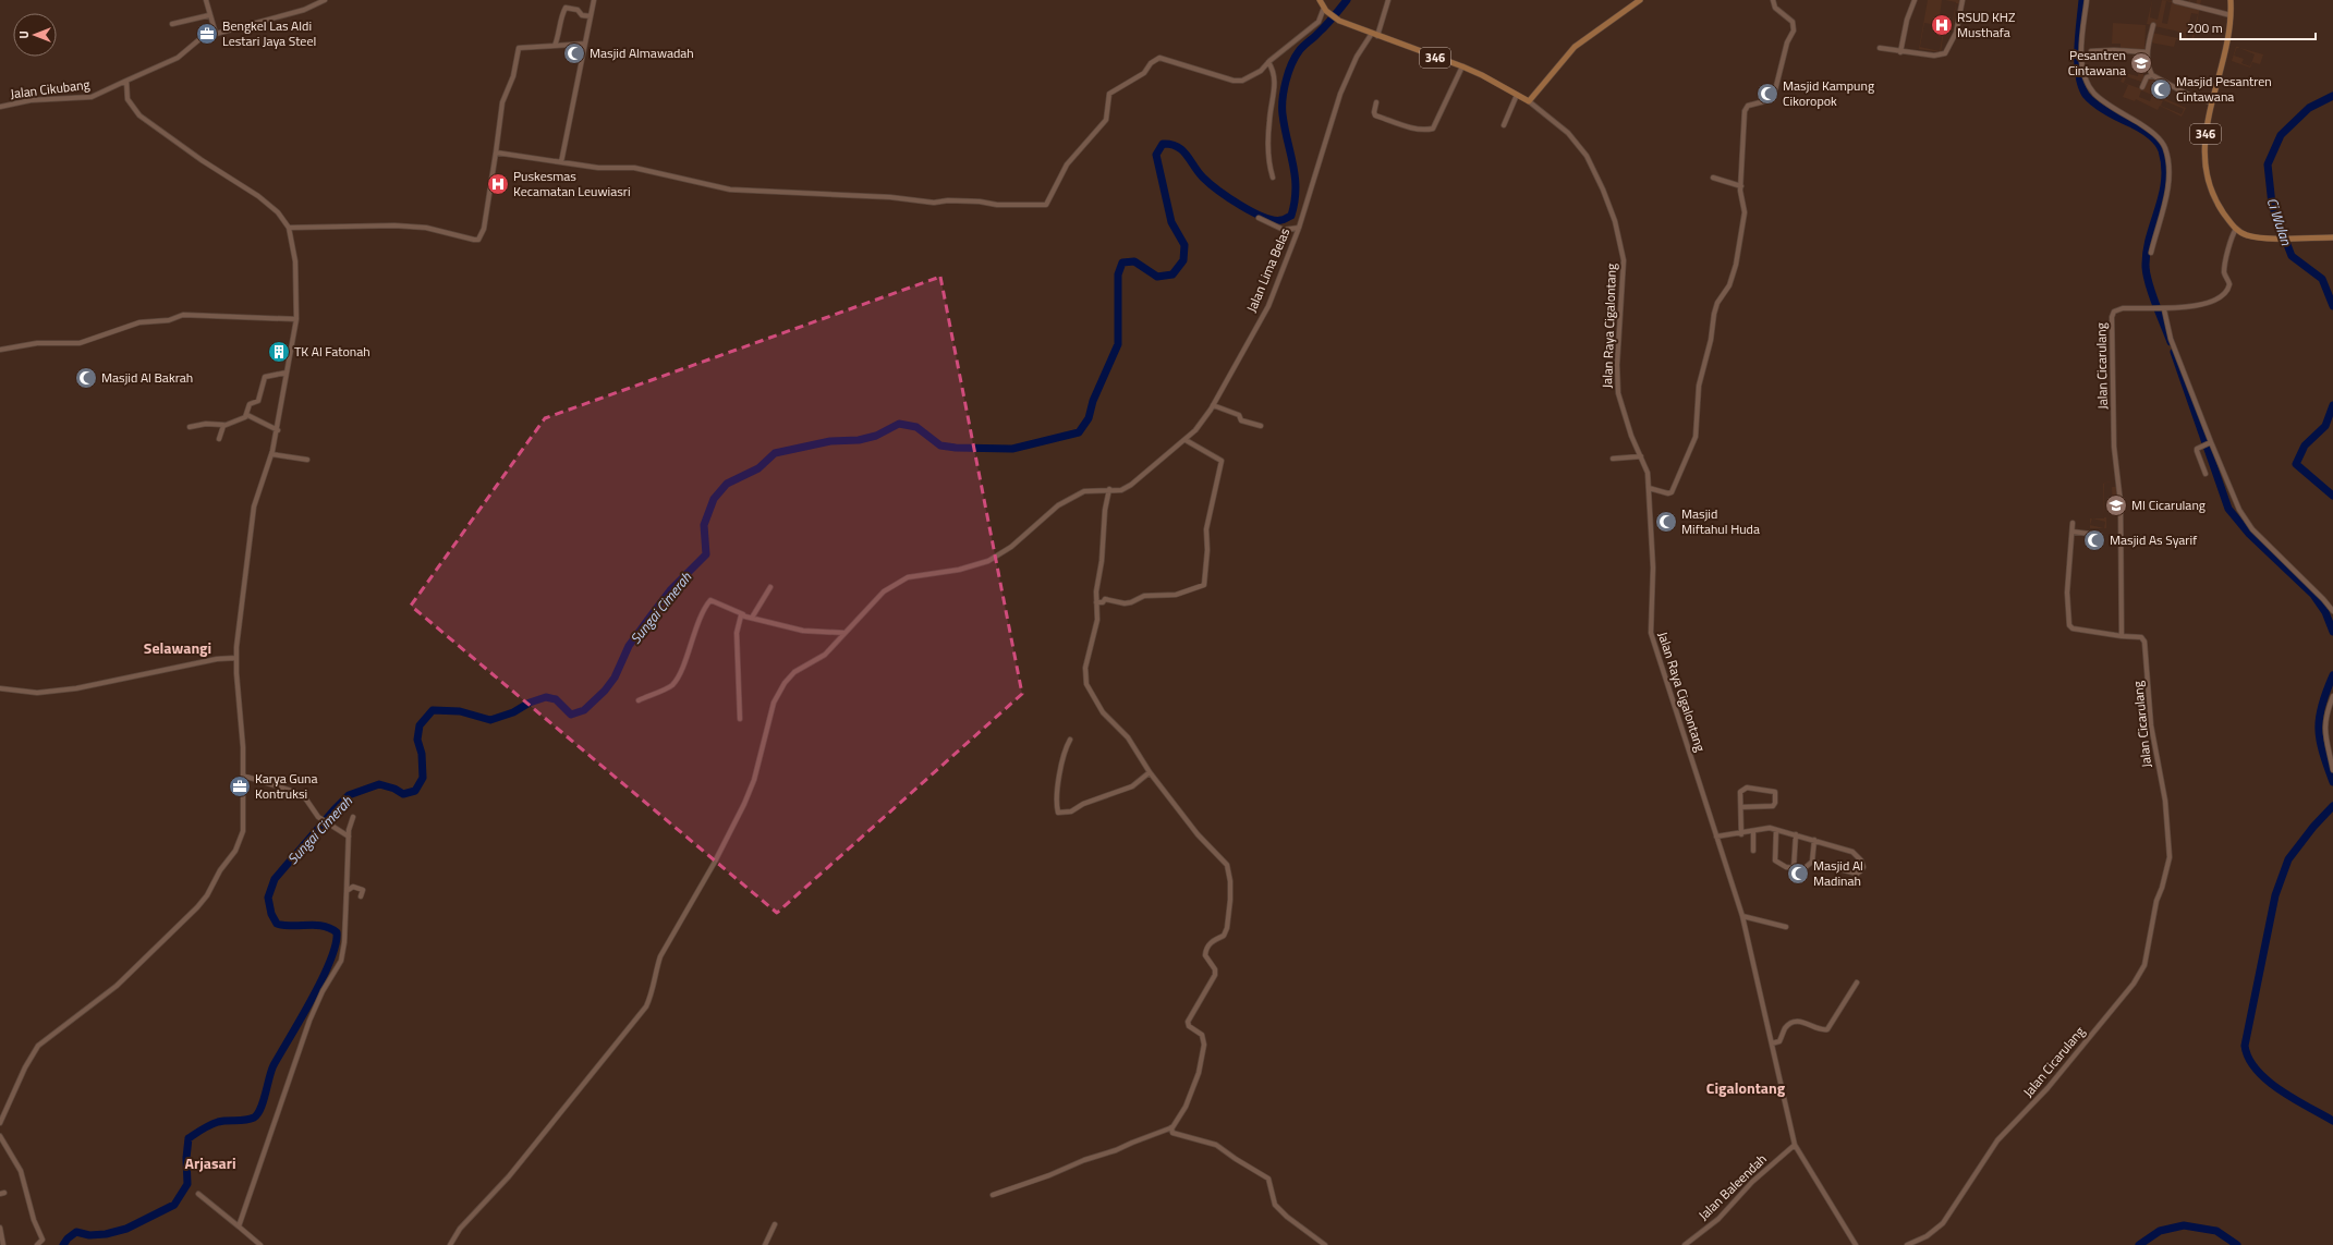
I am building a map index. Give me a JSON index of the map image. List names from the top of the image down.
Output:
{
  "streets": {
    "main road": ["346"],
    "street": [
      "Jalan Cikubang",
      "Jalan Lima Belas",
      "Jalan Raya Cigalontang",
      "Jalan Cicarulang",
      "Jalan Baleendah"
    ]
  },
  "crossings": [
    ["346", "Jalan Lima Belas"],
    ["346", "Jalan Raya Cigalontang"],
    ["346", "Jalan Cicarulang"],
    ["Jalan Raya Cigalontang", "Jalan Baleendah"]
  ],
  "districts": ["Selawangi", "Cigalontang", "Arjasari"],
  "water": ["Ci Wulan", "Sungai Cimerah"],
  "places": {
    "hospital": ["RSUD KHZ Musthafa", "Puskesmas Kecamatan Leuwiasri"],
    "office": ["Bengkel Las Aldi Lestari Jaya Steel", "Karya Guna Kontruksi"],
    "mosque": [
      "Masjid Almawadah",
      "Masjid Pesantren Cintawana",
      "Masjid Kampung Cikoropok",
      "Masjid Al Bakrah",
      "Masjid Miftahul Huda",
      "Masjid As Syarif",
      "Masjid Al Madinah"
    ],
    "school or university": ["Pesantren Cintawana", "MI Cicarulang"],
    "building": ["TK Al Fatonah"]
  },
  "scale_bar": "200 m",
  "north": "left"
}
